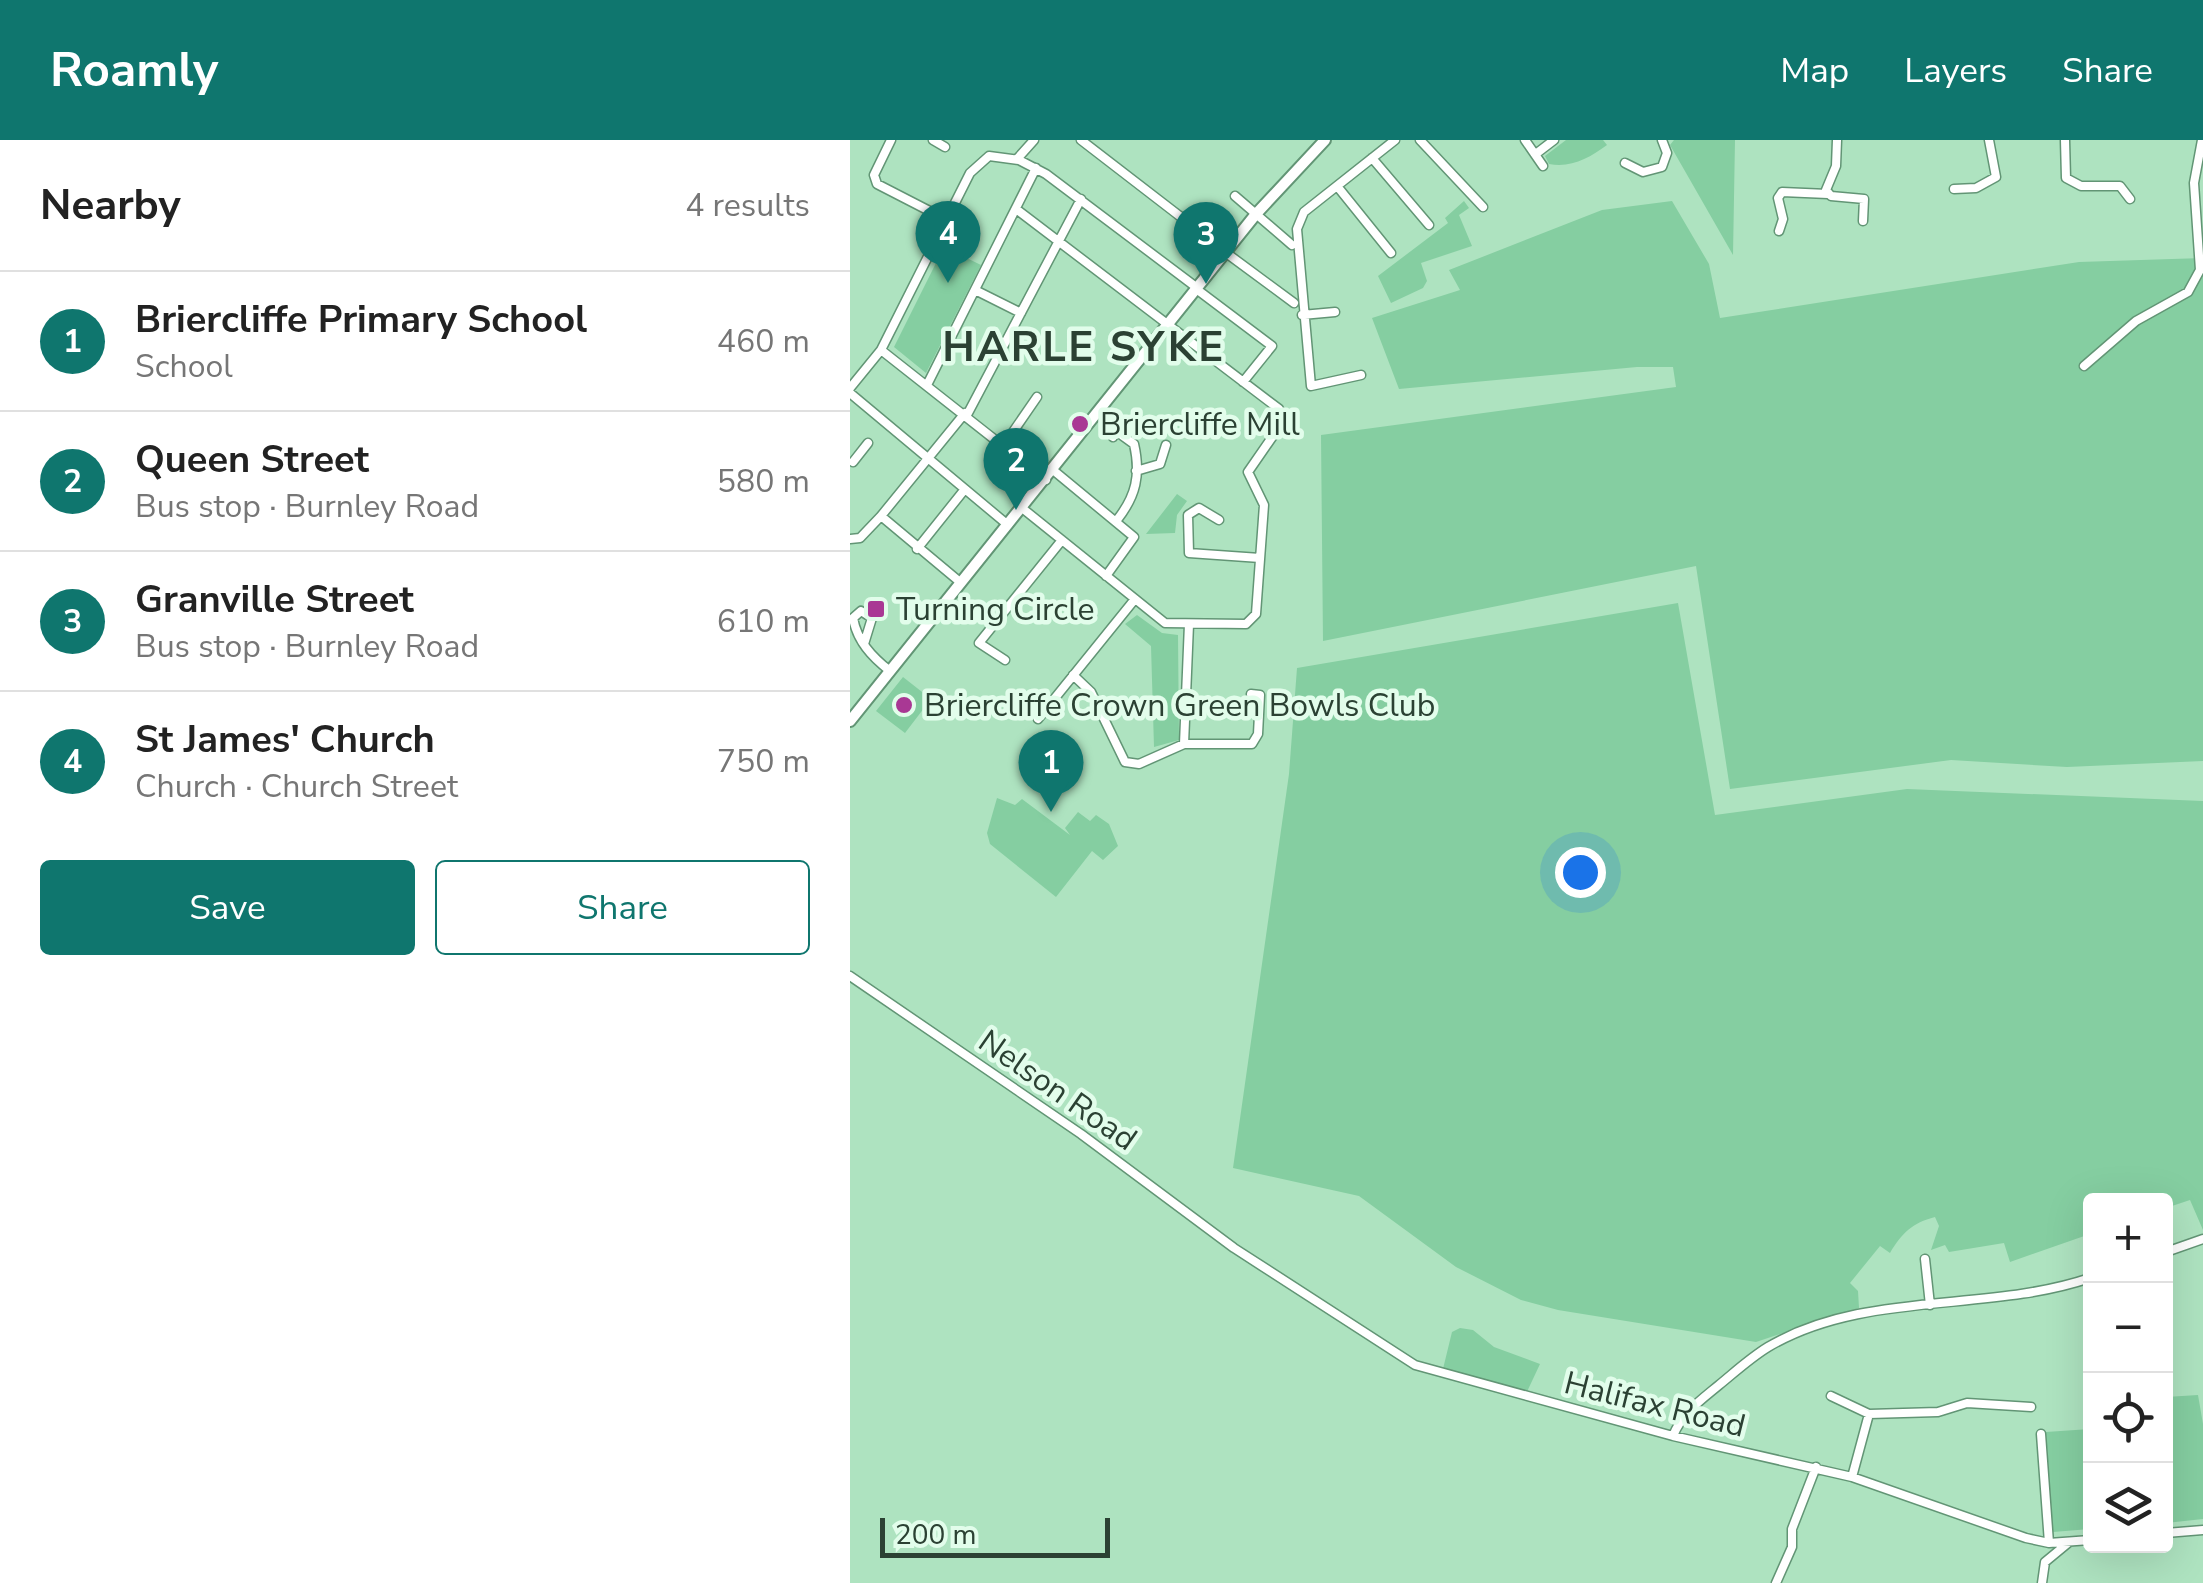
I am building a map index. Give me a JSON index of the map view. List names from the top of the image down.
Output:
{
  "streets": {
    "street": ["Nelson Road", "Halifax Road"]
  },
  "crossings": [
    ["Nelson Road", "Halifax Road"]
  ],
  "districts": ["HARLE SYKE"],
  "places": {
    "other": ["Briercliffe Mill", "Briercliffe Crown Green Bowls Club"],
    "transit": ["Turning Circle"]
  },
  "scale_bar": "200 m",
  "page": {
    "header": "Roamly",
    "nav": ["Map", "Layers", "Share"],
    "heading": ["Nearby", "4 results"],
    "pins": [
      "4",
      "3",
      "2",
      "1"
    ],
    "list": [
      {
        "mark": "1",
        "name": "Briercliffe Primary School",
        "note": "School",
        "value": "460 m"
      },
      {
        "mark": "2",
        "name": "Queen Street",
        "note": "Bus stop · Burnley Road",
        "value": "580 m"
      },
      {
        "mark": "3",
        "name": "Granville Street",
        "note": "Bus stop · Burnley Road",
        "value": "610 m"
      },
      {
        "mark": "4",
        "name": "St James' Church",
        "note": "Church · Church Street",
        "value": "750 m"
      }
    ],
    "buttons": ["Save", "Share"],
    "map_buttons": ["+", "−"],
    "scale": "200 m"
  }
}
